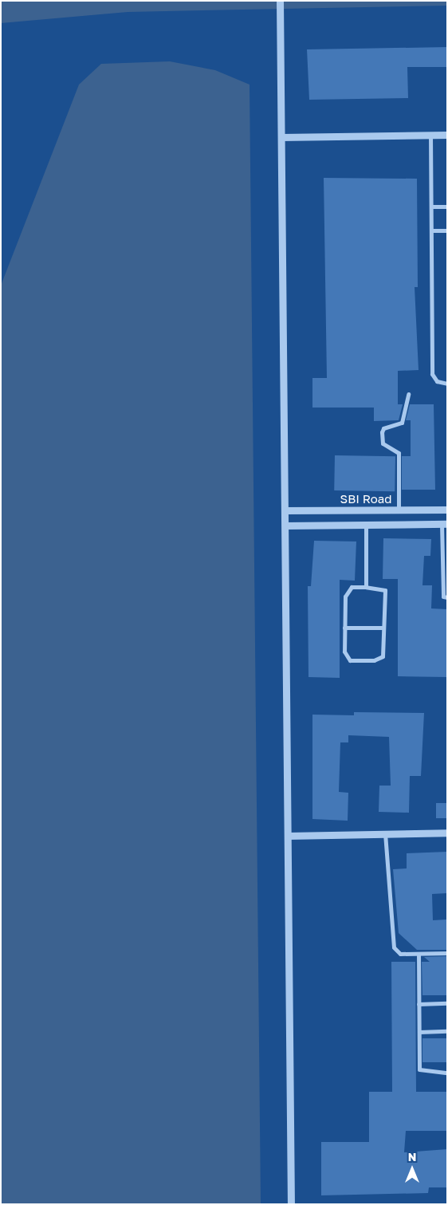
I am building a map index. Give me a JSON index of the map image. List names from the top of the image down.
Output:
{
  "streets": {
    "street": ["SBI Road"]
  },
  "north": "top"
}
